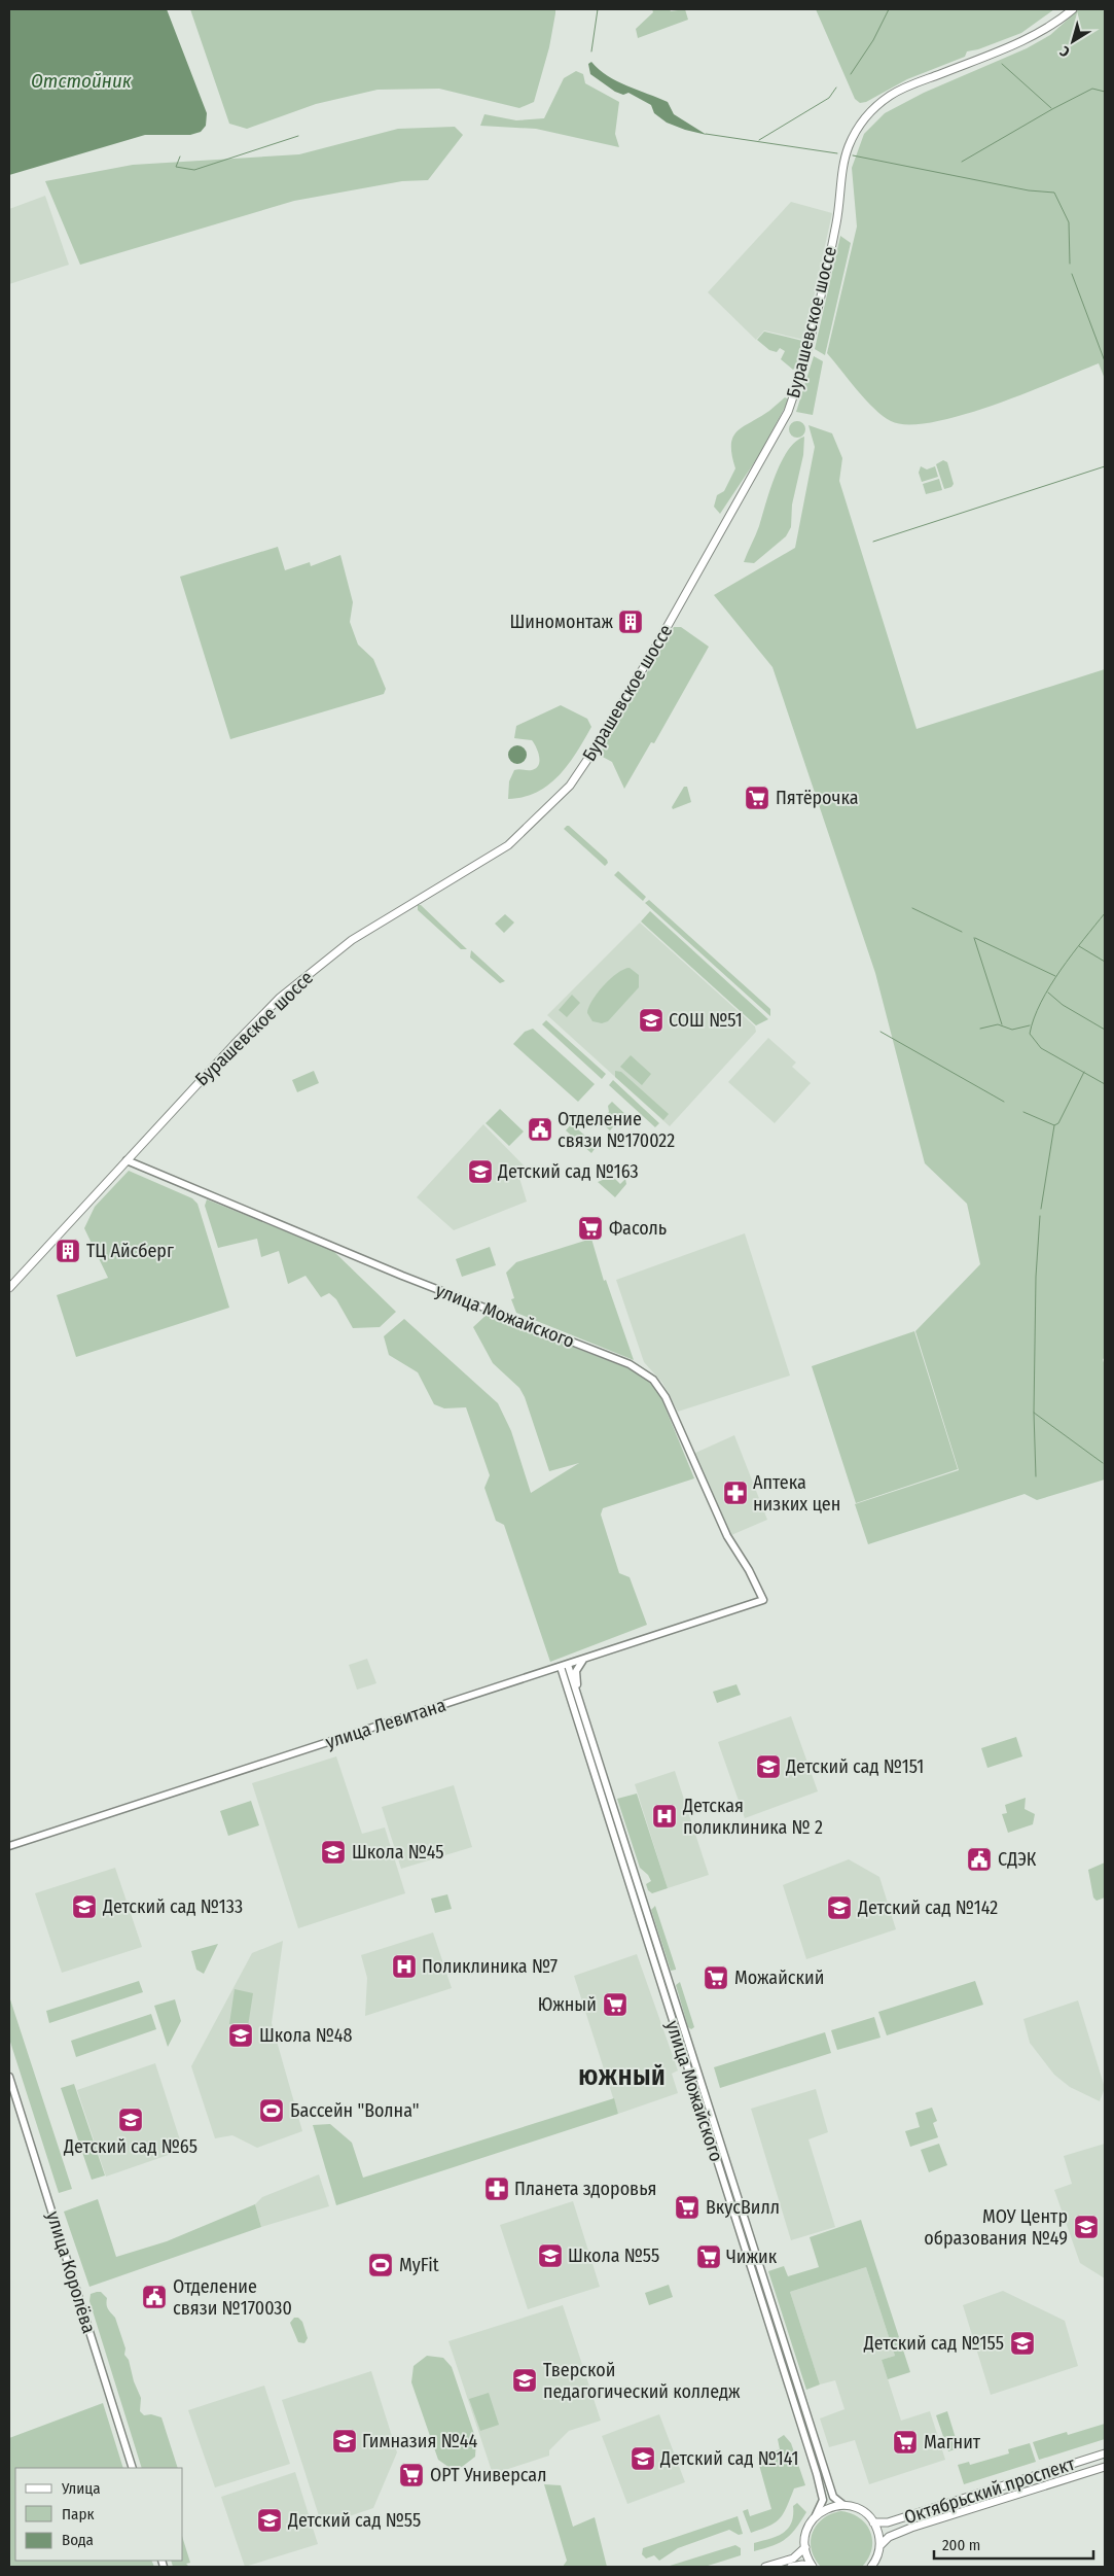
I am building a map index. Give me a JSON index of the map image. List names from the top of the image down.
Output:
{
  "streets": {
    "main road": [
      "Бурашевское шоссе",
      "улица Можайского",
      "улица Левитана",
      "улица Королёва",
      "Октябрьский проспект"
    ]
  },
  "crossings": [
    ["Бурашевское шоссе", "улица Можайского"],
    ["улица Можайского", "улица Левитана"]
  ],
  "districts": ["ЮЖНЫЙ"],
  "water": ["Отстойник"],
  "places": {
    "building": ["Шиномонтаж", "ТЦ Айсберг"],
    "supermarket": [
      "Пятёрочка",
      "Фасоль",
      "Можайский",
      "Южный",
      "ВкусВилл",
      "Чижик",
      "Магнит",
      "ОРТ Универсал"
    ],
    "school or university": [
      "СОШ №51",
      "Детский сад №163",
      "Детский сад №151",
      "Школа №45",
      "Детский сад №133",
      "Детский сад №142",
      "Школа №48",
      "Детский сад №65",
      "МОУ Центр образования №49",
      "Школа №55",
      "Детский сад №155",
      "Тверской педагогический колледж",
      "Гимназия №44",
      "Детский сад №141",
      "Детский сад №55"
    ],
    "public building": ["Отделение связи №170022", "СДЭК", "Отделение связи №170030"],
    "pharmacy": ["Аптека низких цен", "Планета здоровья"],
    "hospital": ["Детская поликлиника № 2", "Поликлиника №7"],
    "sports": ["Бассейн \"Волна\"", "MyFit"]
  },
  "legend": ["Улица", "Парк", "Вода"],
  "scale_bar": "200 m",
  "north": "bottom left"
}
